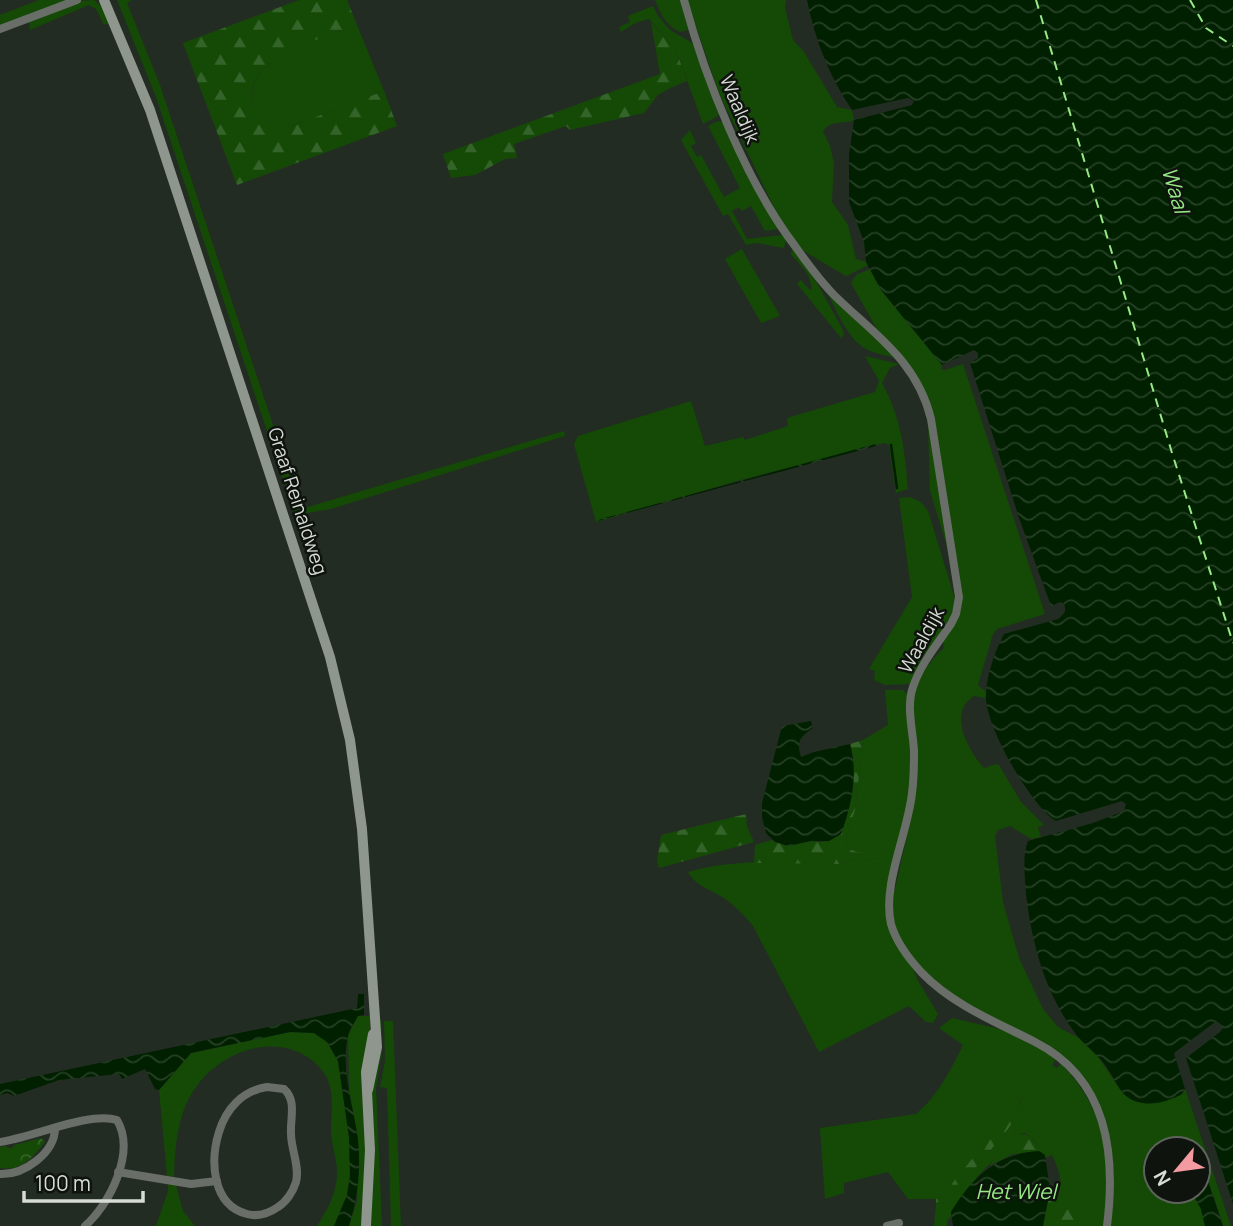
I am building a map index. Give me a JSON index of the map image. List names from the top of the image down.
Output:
{
  "streets": {
    "main road": ["Graaf Reinaldweg"],
    "street": ["Waaldijk"]
  },
  "water": ["Waal", "Het Wiel"],
  "scale_bar": "100 m",
  "north": "bottom left"
}
